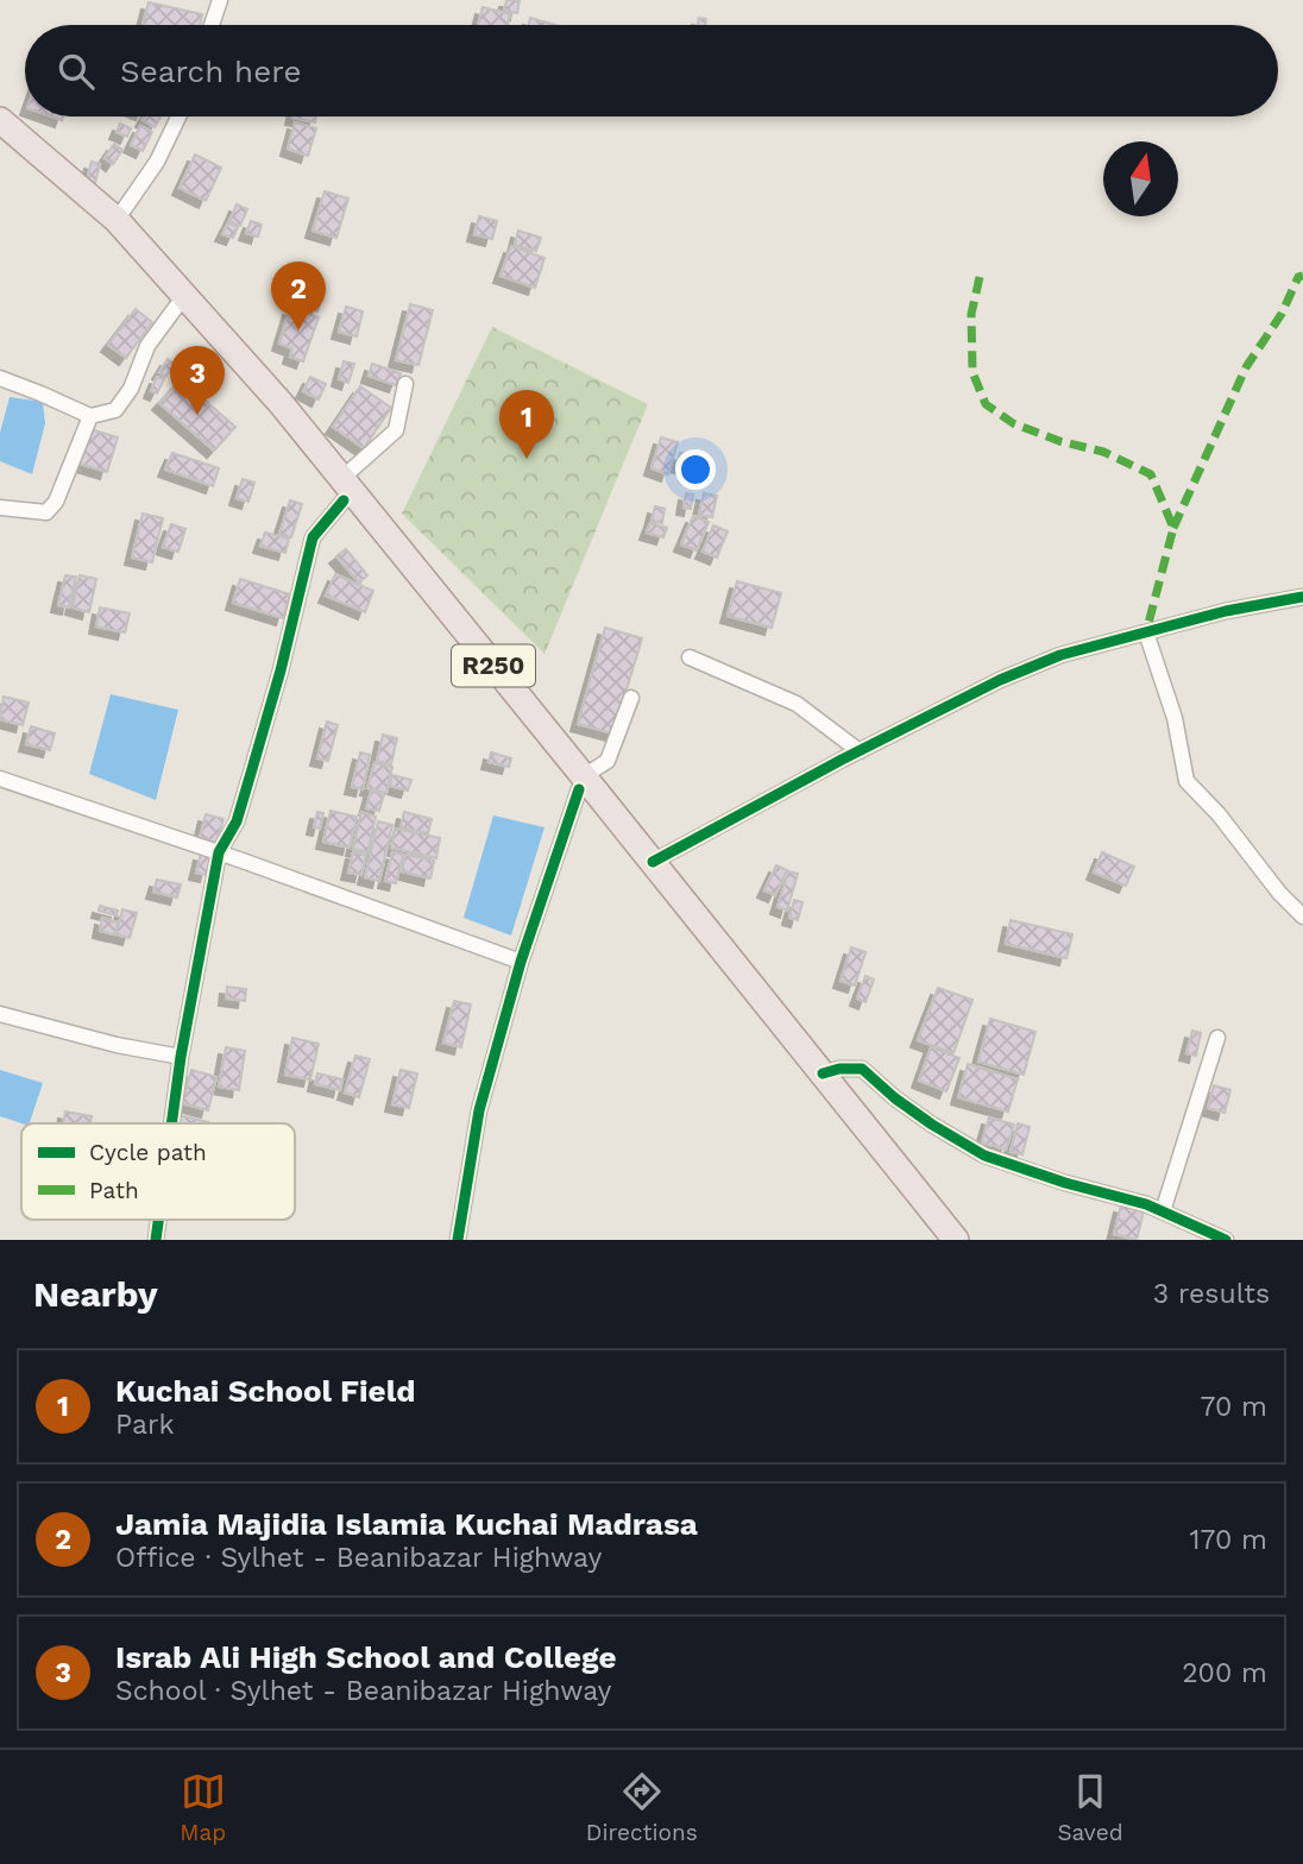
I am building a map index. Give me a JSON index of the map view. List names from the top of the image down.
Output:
{
  "streets": {
    "main road": ["R250"]
  },
  "legend": ["Cycle path", "Path"],
  "north": "top",
  "page": {
    "search": "Search here",
    "pins": ["2", "3", "1"],
    "heading": ["Nearby", "3 results"],
    "list": [
      {
        "mark": "1",
        "name": "Kuchai School Field",
        "note": "Park",
        "value": "70 m"
      },
      {
        "mark": "2",
        "name": "Jamia Majidia Islamia Kuchai Madrasa",
        "note": "Office · Sylhet - Beanibazar Highway",
        "value": "170 m"
      },
      {
        "mark": "3",
        "name": "Israb Ali High School and College",
        "note": "School · Sylhet - Beanibazar Highway",
        "value": "200 m"
      }
    ],
    "nav": ["Map", "Directions", "Saved"]
  }
}
